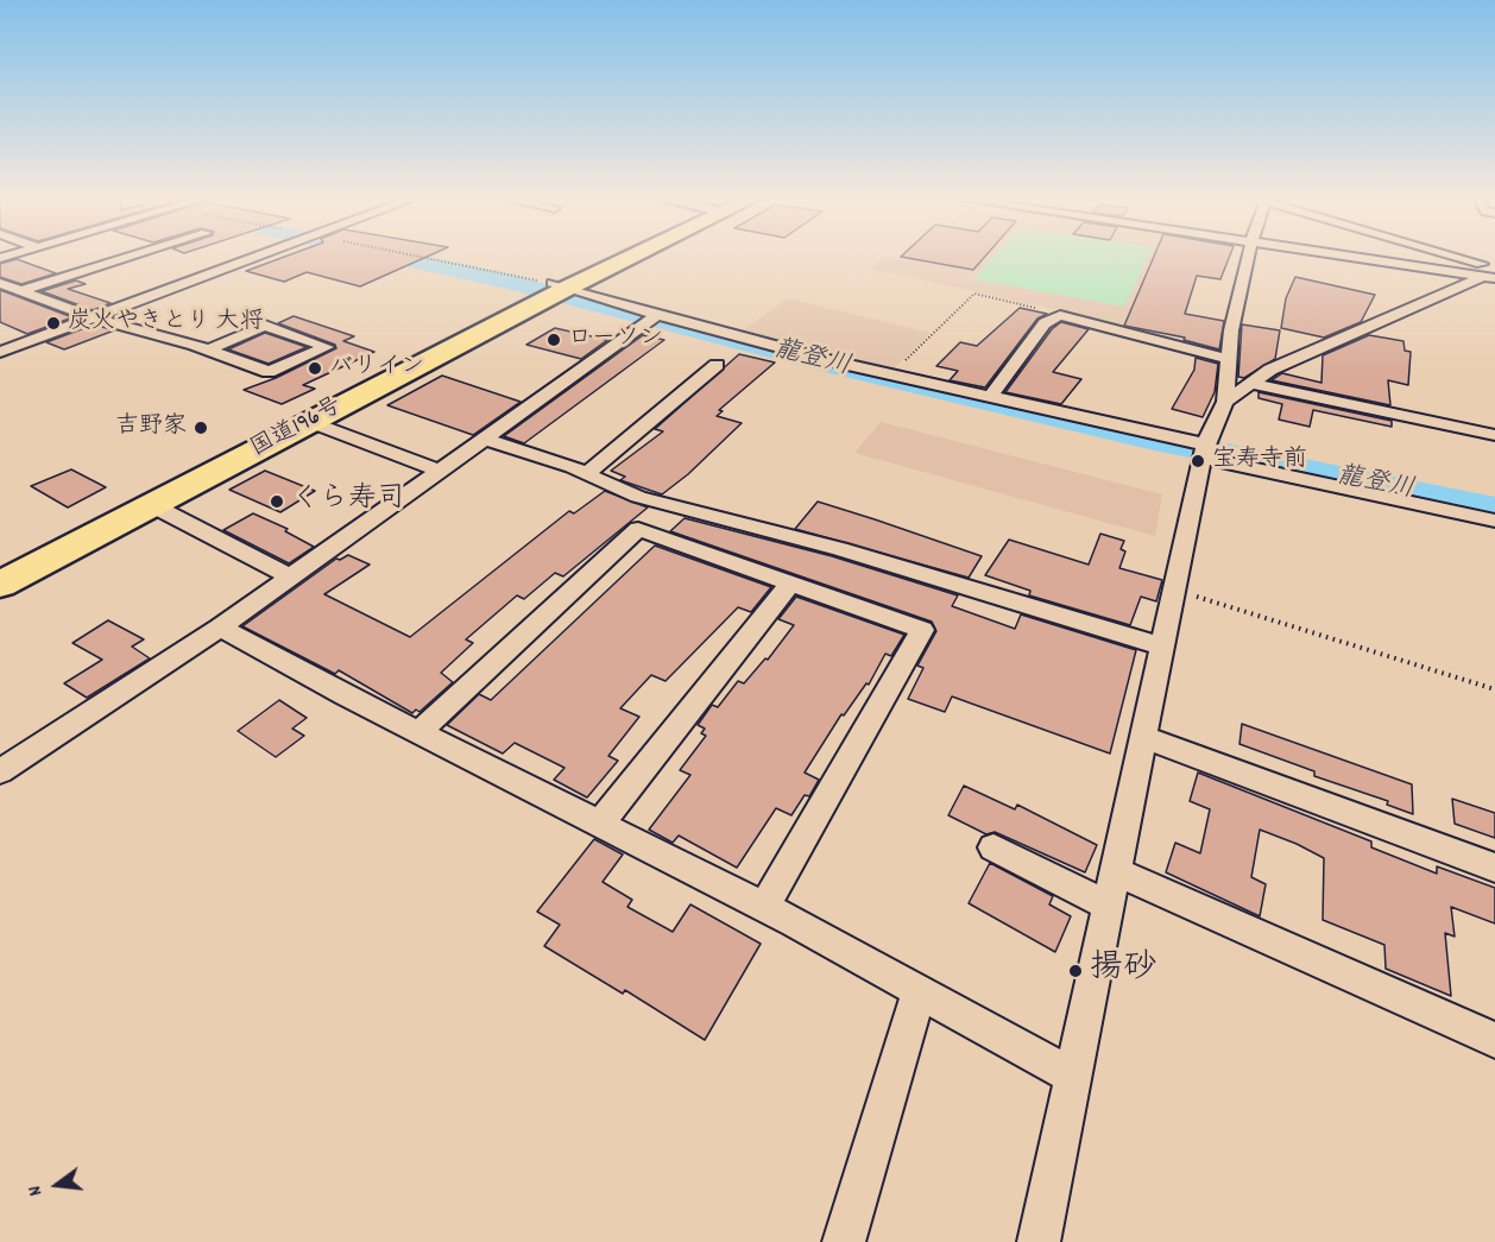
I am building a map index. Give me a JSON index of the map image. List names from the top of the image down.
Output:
{
  "streets": {
    "highway": ["国道196号"]
  },
  "water": ["龍登川"],
  "places": [
    "炭火やきとり 大将",
    "ローソン",
    "バリイン",
    "吉野家",
    "宝寿寺前",
    "くら寿司",
    "揚砂"
  ],
  "north": "left"
}
